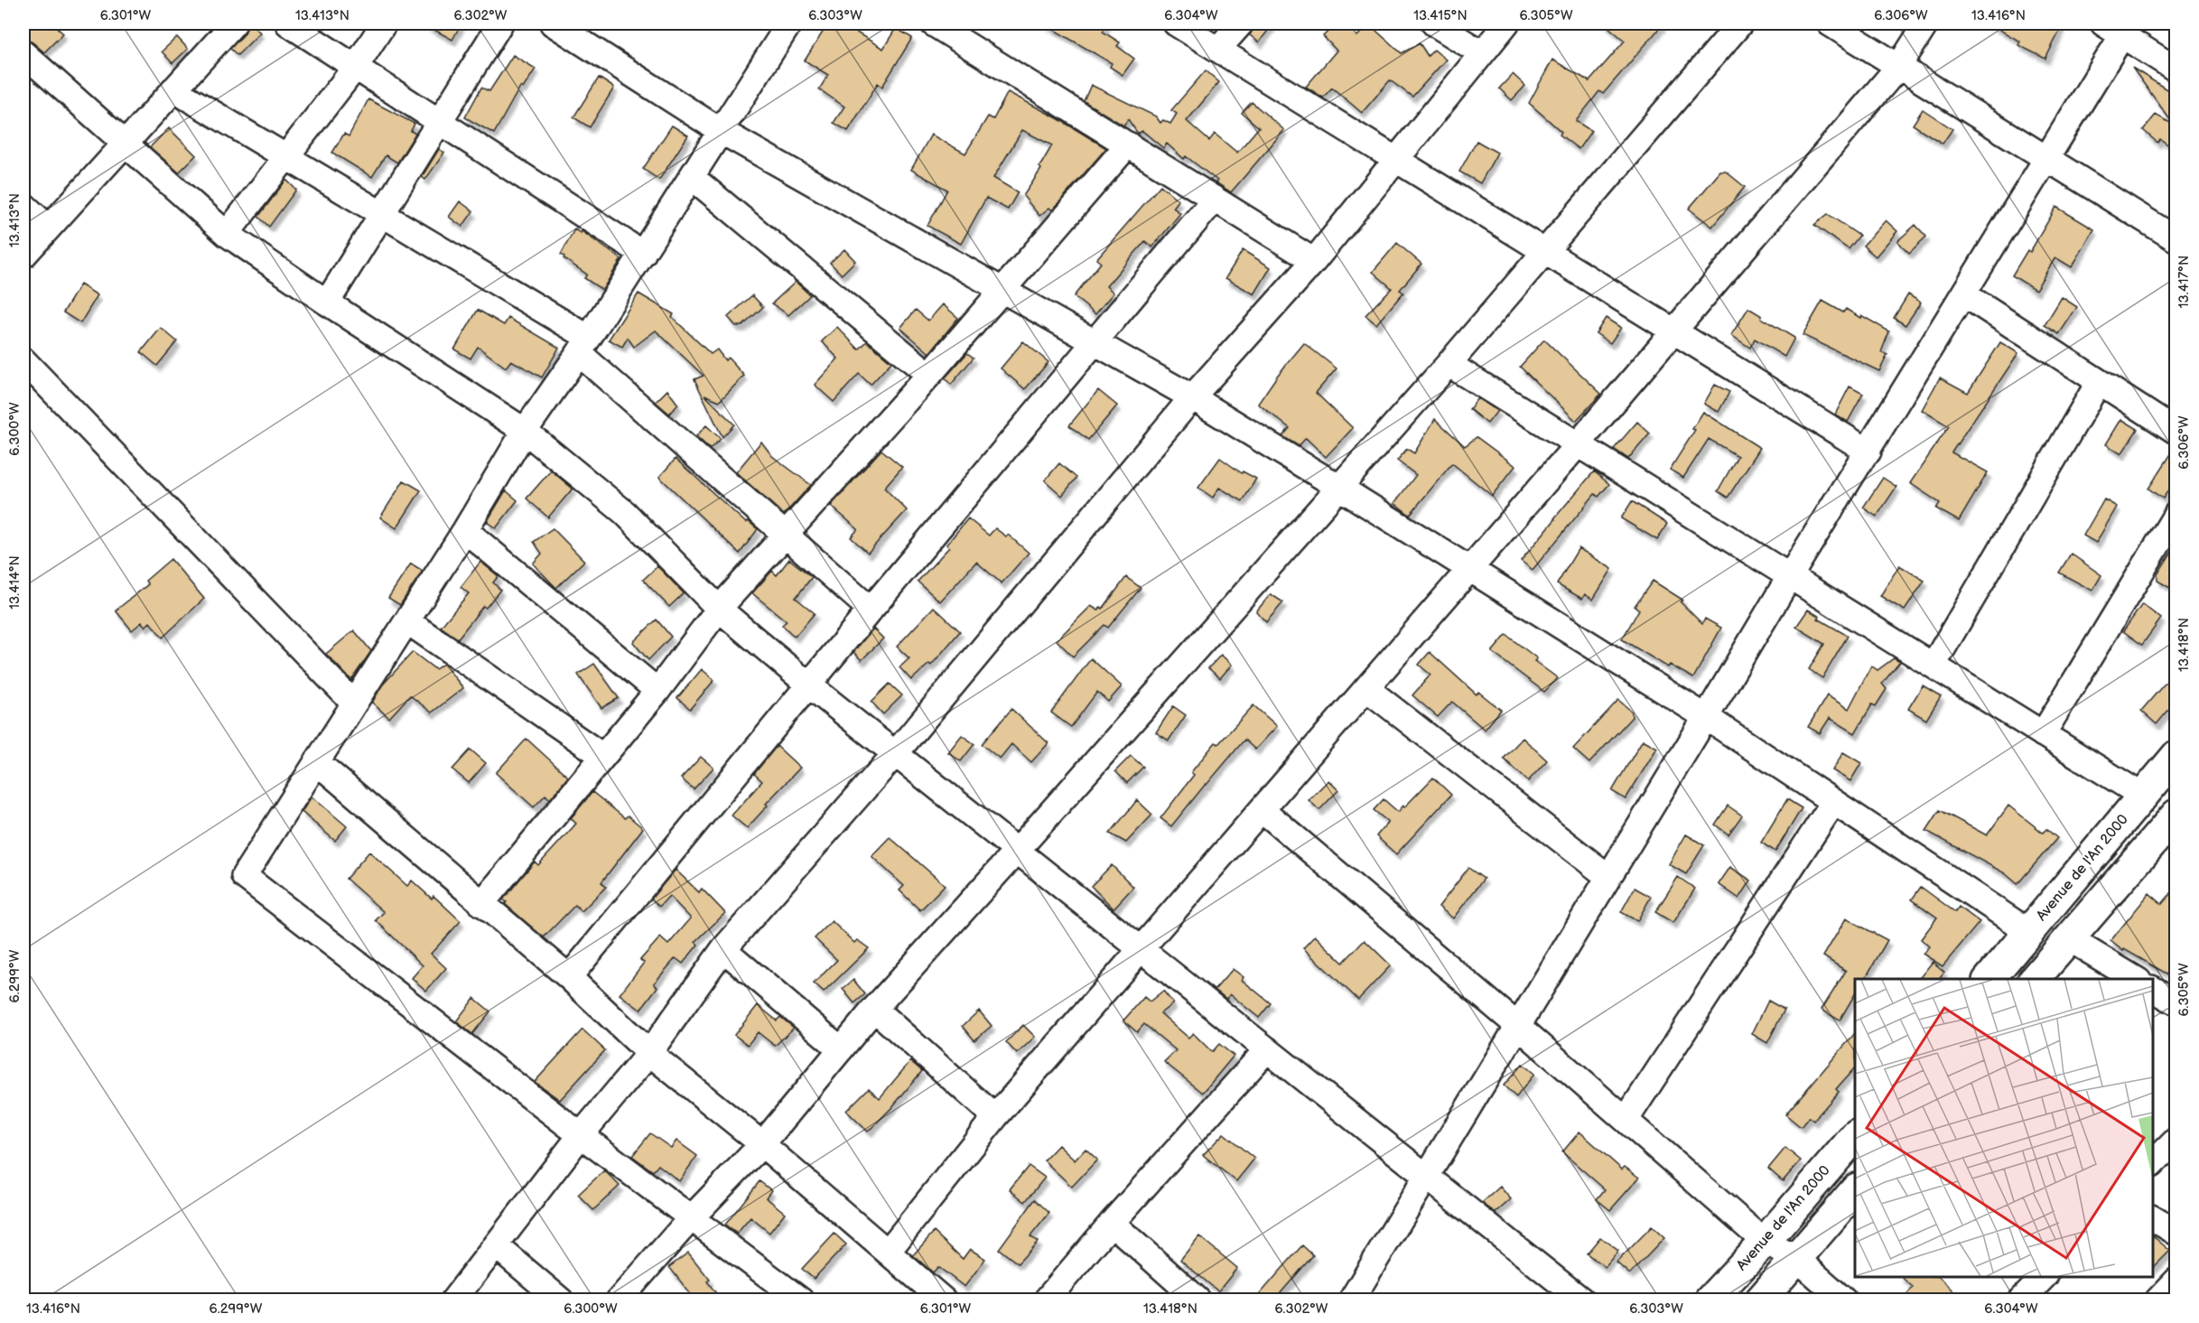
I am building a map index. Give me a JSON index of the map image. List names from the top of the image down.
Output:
{
  "streets": {
    "main road": ["Avenue de l'An 2000"]
  },
  "coordinates": [
    "6.301°W",
    "13.413°N",
    "6.302°W",
    "6.303°W",
    "6.304°W",
    "13.415°N",
    "6.305°W",
    "6.306°W",
    "13.416°N",
    "13.417°N",
    "6.300°W",
    "13.414°N",
    "13.418°N",
    "6.299°W"
  ]
}
